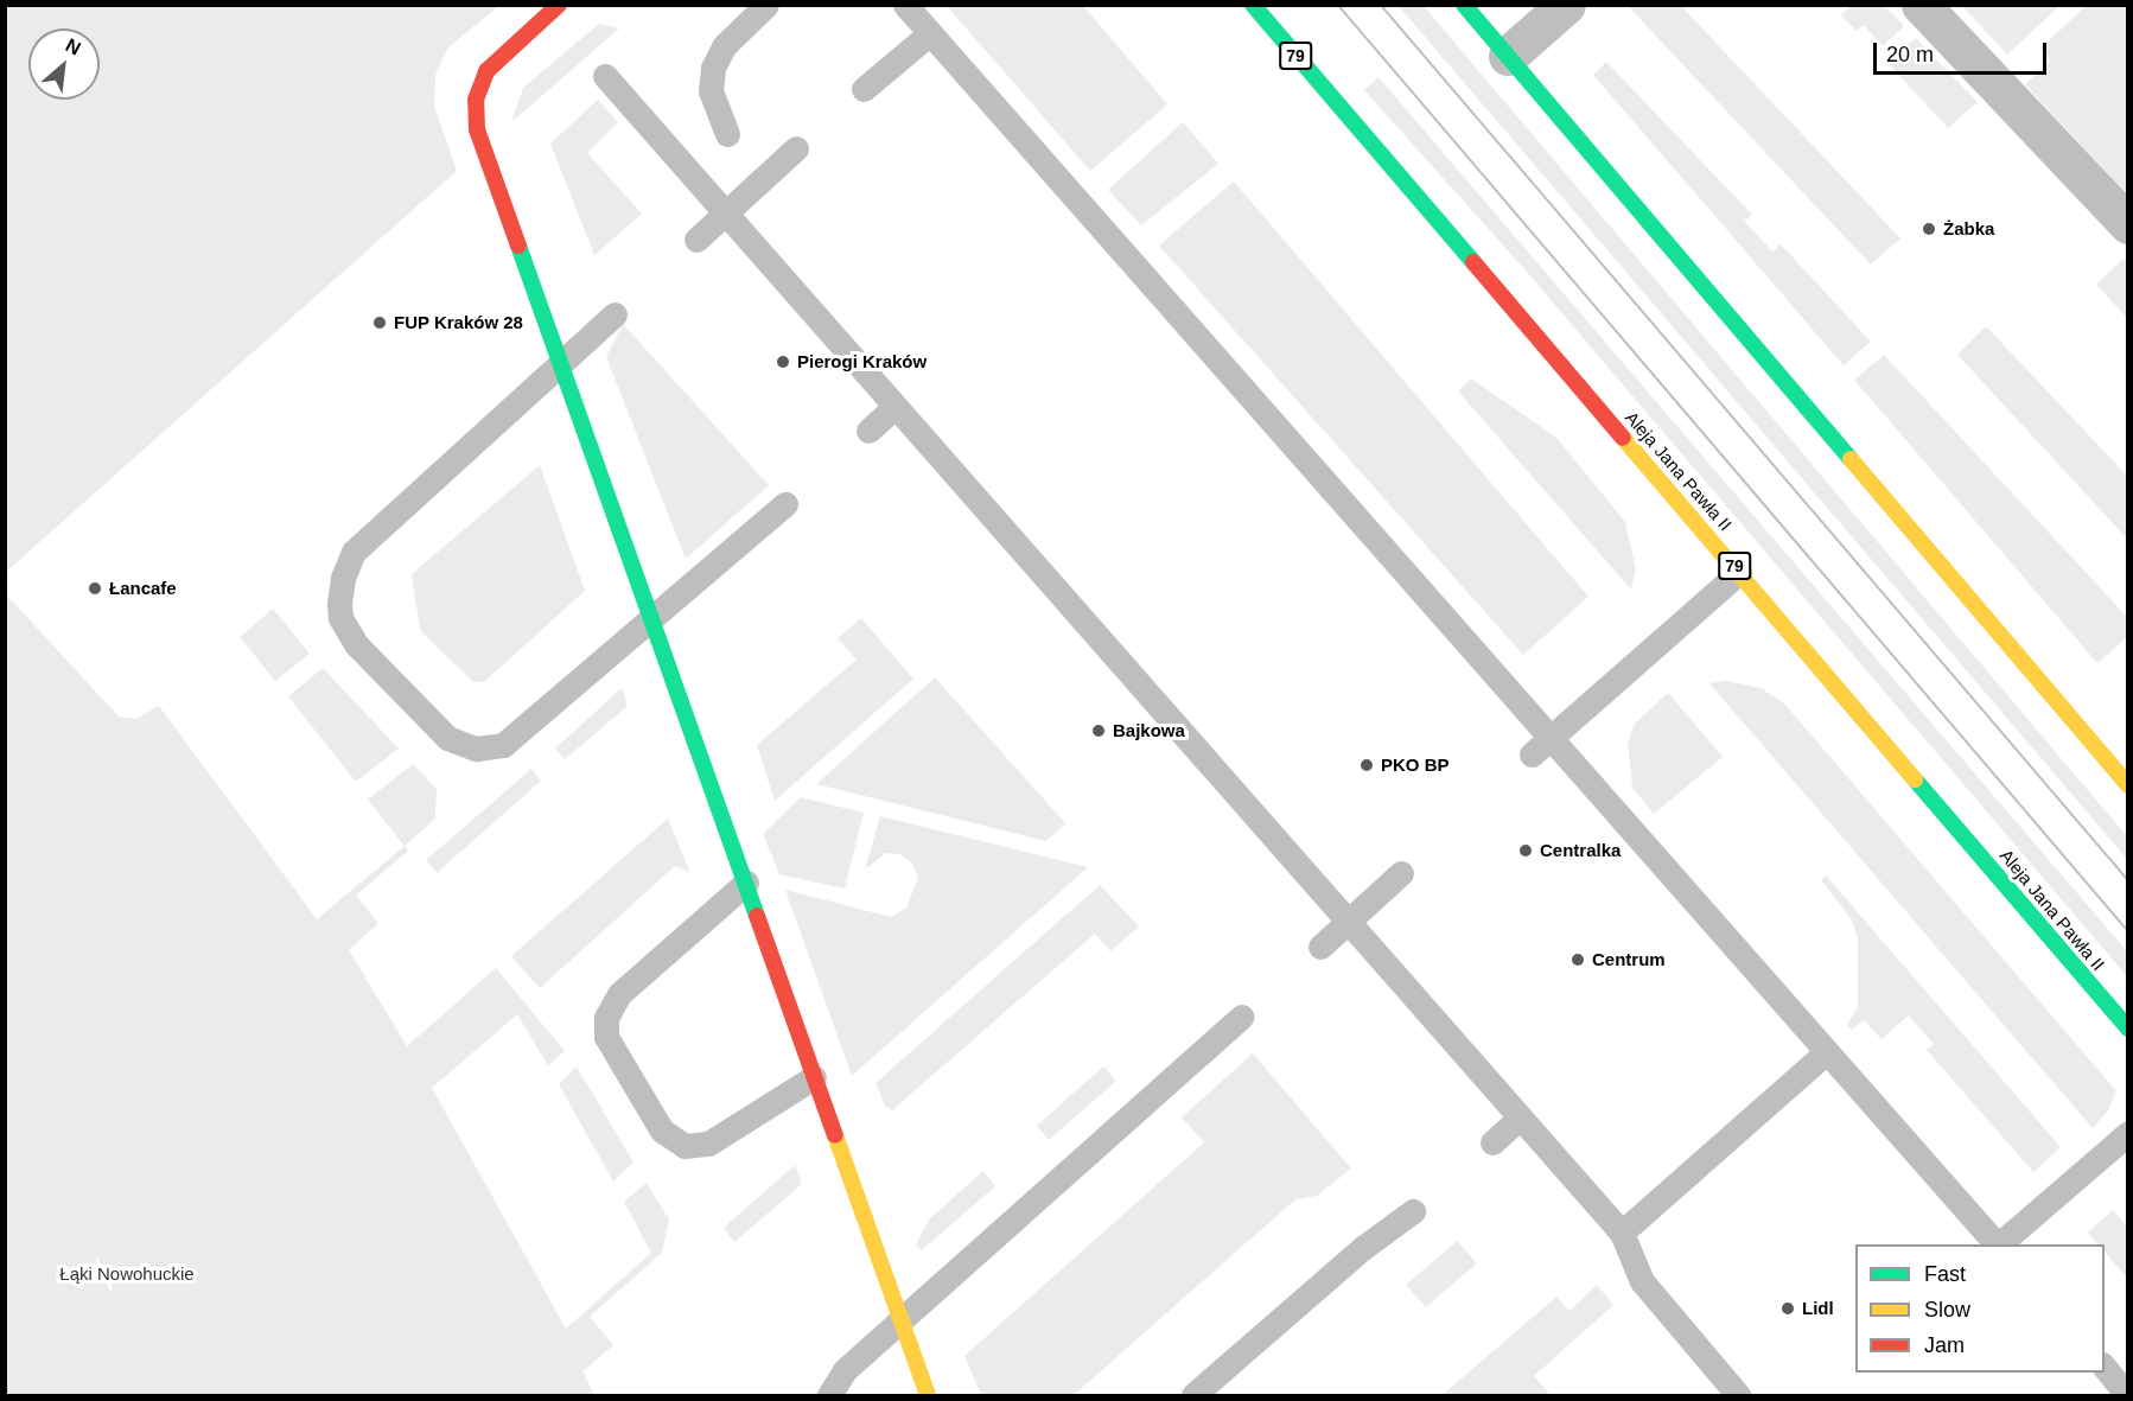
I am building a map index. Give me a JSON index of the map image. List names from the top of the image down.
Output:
{
  "streets": {
    "main road": ["79", "Aleja Jana Pawła II"]
  },
  "parks": ["Łąki Nowohuckie"],
  "places": [
    "Żabka",
    "FUP Kraków 28",
    "Pierogi Kraków",
    "Łancafe",
    "Bajkowa",
    "PKO BP",
    "Centralka",
    "Centrum",
    "Lidl"
  ],
  "legend": ["Fast", "Slow", "Jam"],
  "scale_bar": "20 m",
  "north": "top right"
}
